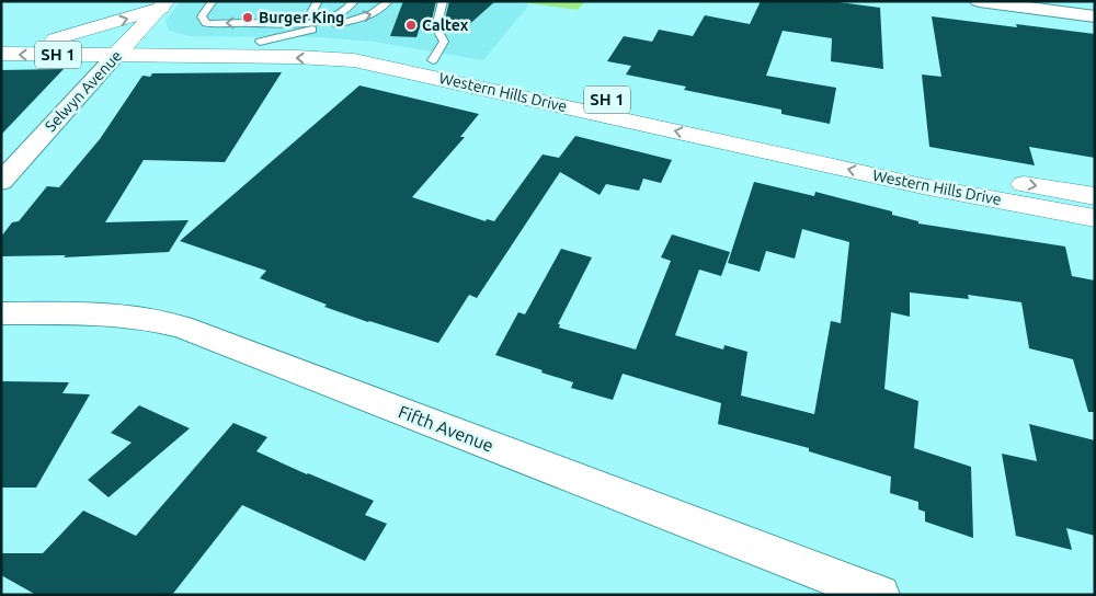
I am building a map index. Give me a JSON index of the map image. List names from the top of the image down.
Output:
{
  "streets": {
    "main road": ["SH 1", "Selwyn Avenue", "Western Hills Drive"],
    "street": ["Fifth Avenue"]
  },
  "crossings": [
    ["Selwyn Avenue", "Western Hills Drive"]
  ],
  "places": ["Burger King", "Caltex"]
}
